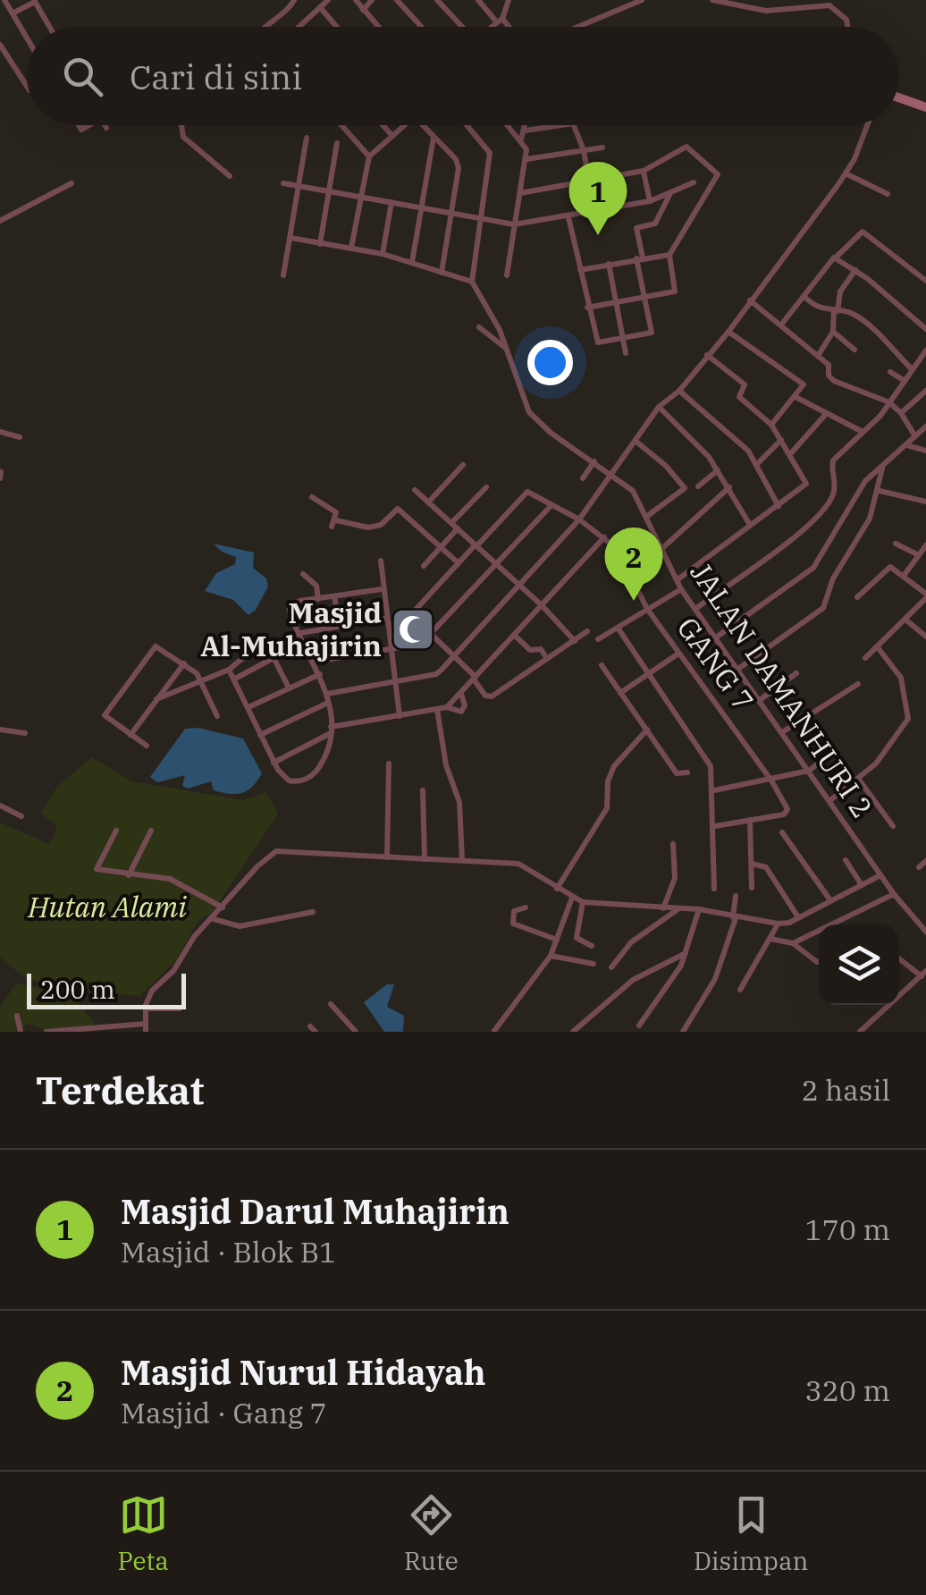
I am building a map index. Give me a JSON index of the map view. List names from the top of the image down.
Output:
{
  "streets": {
    "street": ["GANG 7", "JALAN DAMANHURI 2"]
  },
  "parks": ["Hutan Alami"],
  "places": {
    "mosque": ["Masjid Al-Muhajirin"]
  },
  "scale_bar": "200 m",
  "page": {
    "search": "Cari di sini",
    "pins": ["1", "2"],
    "scale": "200 m",
    "heading": ["Terdekat", "2 hasil"],
    "list": [
      {
        "mark": "1",
        "name": "Masjid Darul Muhajirin",
        "note": "Masjid · Blok B1",
        "value": "170 m"
      },
      {
        "mark": "2",
        "name": "Masjid Nurul Hidayah",
        "note": "Masjid · Gang 7",
        "value": "320 m"
      }
    ],
    "nav": ["Peta", "Rute", "Disimpan"]
  }
}
